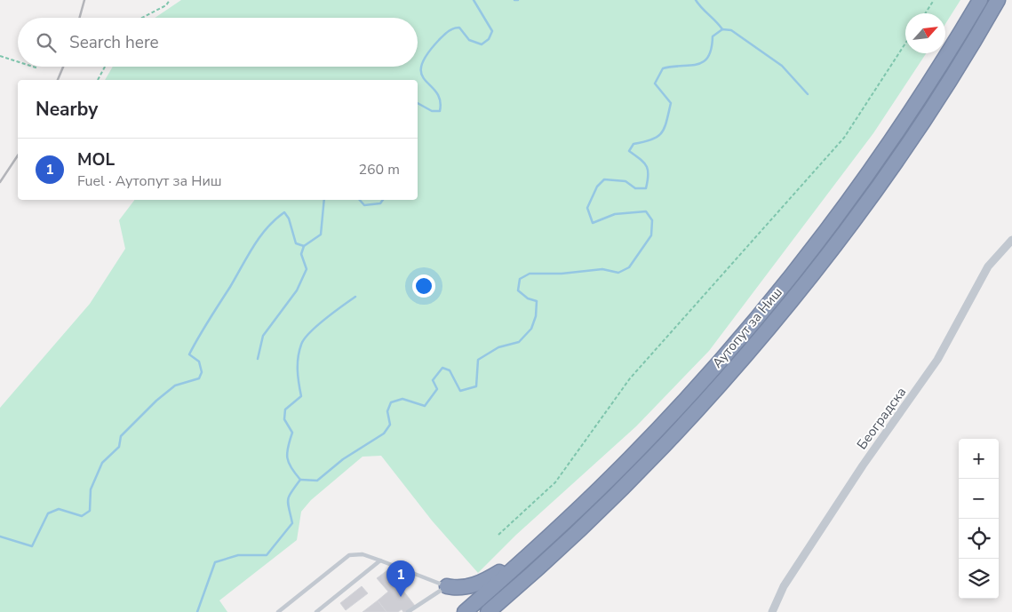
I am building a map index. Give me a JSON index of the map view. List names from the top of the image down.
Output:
{
  "streets": {
    "highway": ["Аутопут за Ниш"],
    "street": ["Београдска"]
  },
  "north": "top right",
  "page": {
    "search": "Search here",
    "heading": "Nearby",
    "list": [
      {
        "mark": "1",
        "name": "MOL",
        "note": "Fuel · Аутопут за Ниш",
        "value": "260 m"
      }
    ],
    "map_buttons": ["+", "−"],
    "pins": "1"
  }
}
